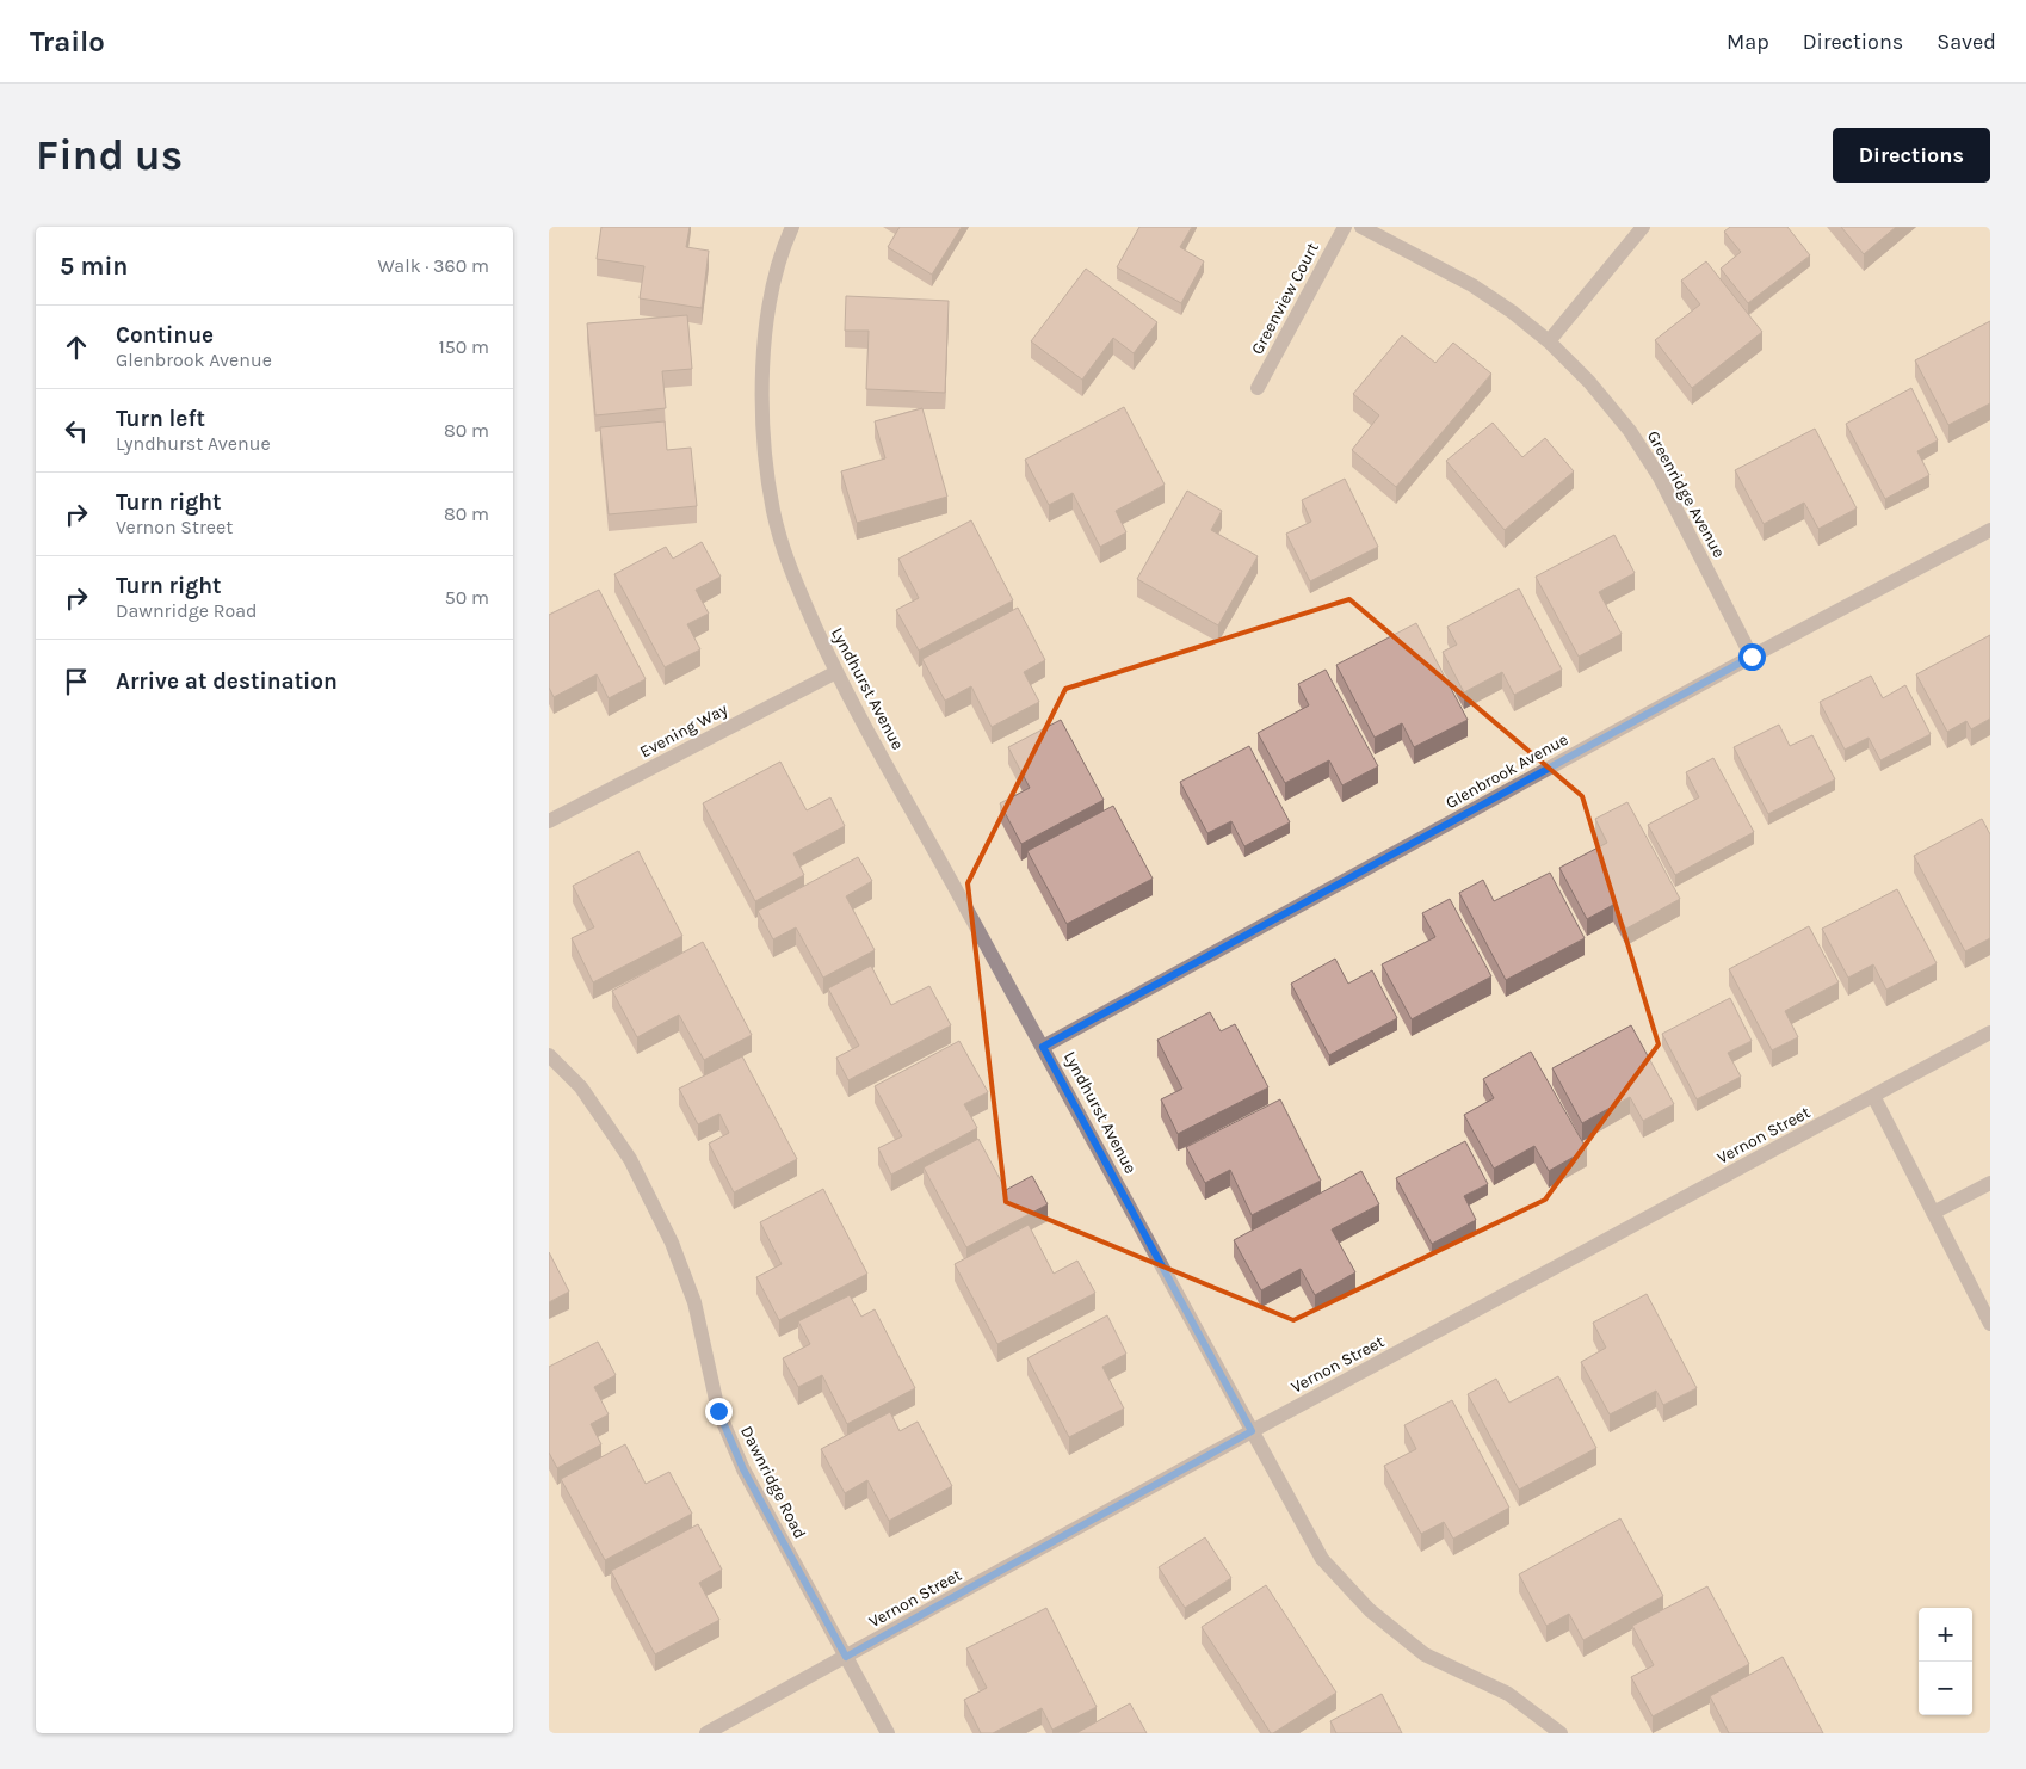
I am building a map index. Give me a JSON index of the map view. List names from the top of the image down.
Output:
{
  "streets": {
    "street": [
      "Greenview Court",
      "Greenridge Avenue",
      "Lyndhurst Avenue",
      "Evening Way",
      "Glenbrook Avenue",
      "Vernon Street",
      "Dawnridge Road"
    ]
  },
  "crossings": [
    ["Greenridge Avenue", "Glenbrook Avenue"],
    ["Lyndhurst Avenue", "Evening Way"],
    ["Lyndhurst Avenue", "Glenbrook Avenue"],
    ["Lyndhurst Avenue", "Vernon Street"],
    ["Vernon Street", "Dawnridge Road"]
  ],
  "page": {
    "header": "Trailo",
    "nav": ["Map", "Directions", "Saved"],
    "buttons": "Directions",
    "title": "Find us",
    "heading": ["5 min", "Walk · 360 m"],
    "list": [
      ["Continue", "Glenbrook Avenue", "150 m"],
      ["Turn left", "Lyndhurst Avenue", "80 m"],
      ["Turn right", "Vernon Street", "80 m"],
      ["Turn right", "Dawnridge Road", "50 m"],
      "Arrive at destination"
    ],
    "map_buttons": ["+", "−"]
  }
}
